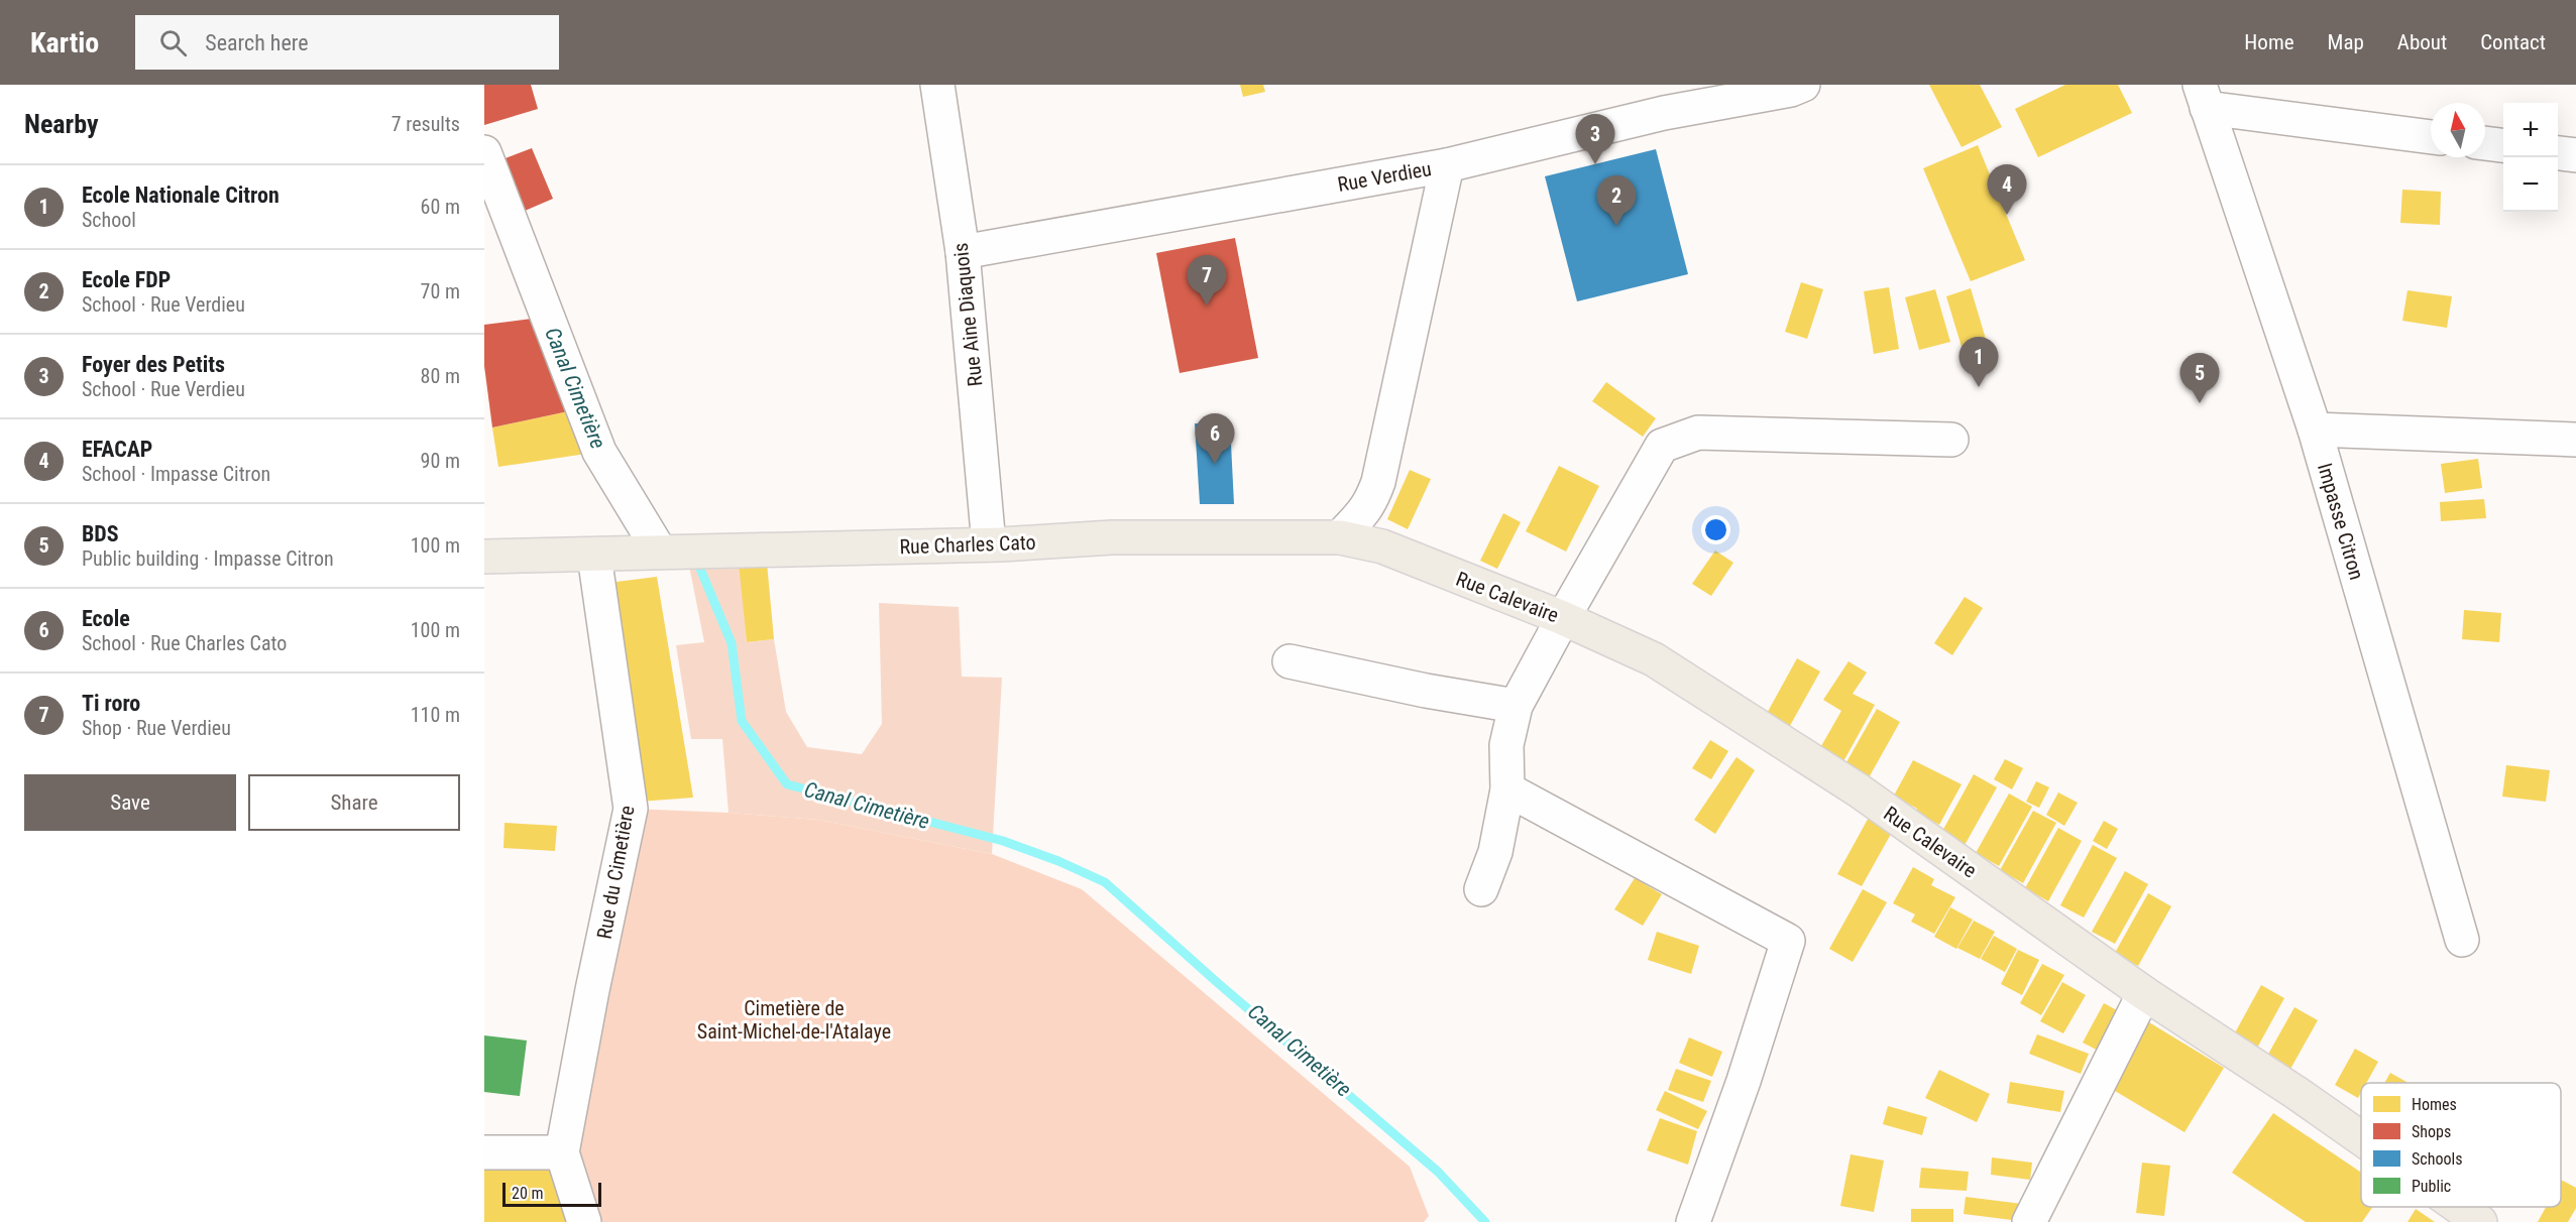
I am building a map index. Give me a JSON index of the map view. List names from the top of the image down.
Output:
{
  "streets": {
    "main road": ["Rue Charles Cato", "Rue Calevaire"],
    "street": [
      "Rue Verdieu",
      "Rue Aine Diaquois",
      "Impasse Citron",
      "Rue du Cimetière"
    ]
  },
  "crossings": [
    ["Rue Verdieu", "Rue Aine Diaquois"],
    ["Rue Aine Diaquois", "Rue Charles Cato"],
    ["Rue Charles Cato", "Rue Calevaire"],
    ["Rue Charles Cato", "Rue du Cimetière"]
  ],
  "water": ["Canal Cimetière"],
  "parks": ["Cimetière de Saint-Michel-de-l'Atalaye"],
  "legend": [
    "Homes",
    "Shops",
    "Schools",
    "Public"
  ],
  "scale_bar": "20 m",
  "north": "top",
  "page": {
    "header": "Kartio",
    "search": "Search here",
    "nav": [
      "Home",
      "Map",
      "About",
      "Contact"
    ],
    "heading": ["Nearby", "7 results"],
    "map_buttons": ["+", "−"],
    "pins": [
      "3",
      "4",
      "2",
      "7",
      "1",
      "5",
      "6"
    ],
    "list": [
      {
        "mark": "1",
        "name": "Ecole Nationale Citron",
        "note": "School",
        "value": "60 m"
      },
      {
        "mark": "2",
        "name": "Ecole FDP",
        "note": "School · Rue Verdieu",
        "value": "70 m"
      },
      {
        "mark": "3",
        "name": "Foyer des Petits",
        "note": "School · Rue Verdieu",
        "value": "80 m"
      },
      {
        "mark": "4",
        "name": "EFACAP",
        "note": "School · Impasse Citron",
        "value": "90 m"
      },
      {
        "mark": "5",
        "name": "BDS",
        "note": "Public building · Impasse Citron",
        "value": "100 m"
      },
      {
        "mark": "6",
        "name": "Ecole",
        "note": "School · Rue Charles Cato",
        "value": "100 m"
      },
      {
        "mark": "7",
        "name": "Ti roro",
        "note": "Shop · Rue Verdieu",
        "value": "110 m"
      }
    ],
    "buttons": ["Save", "Share"],
    "scale": "20 m"
  }
}
